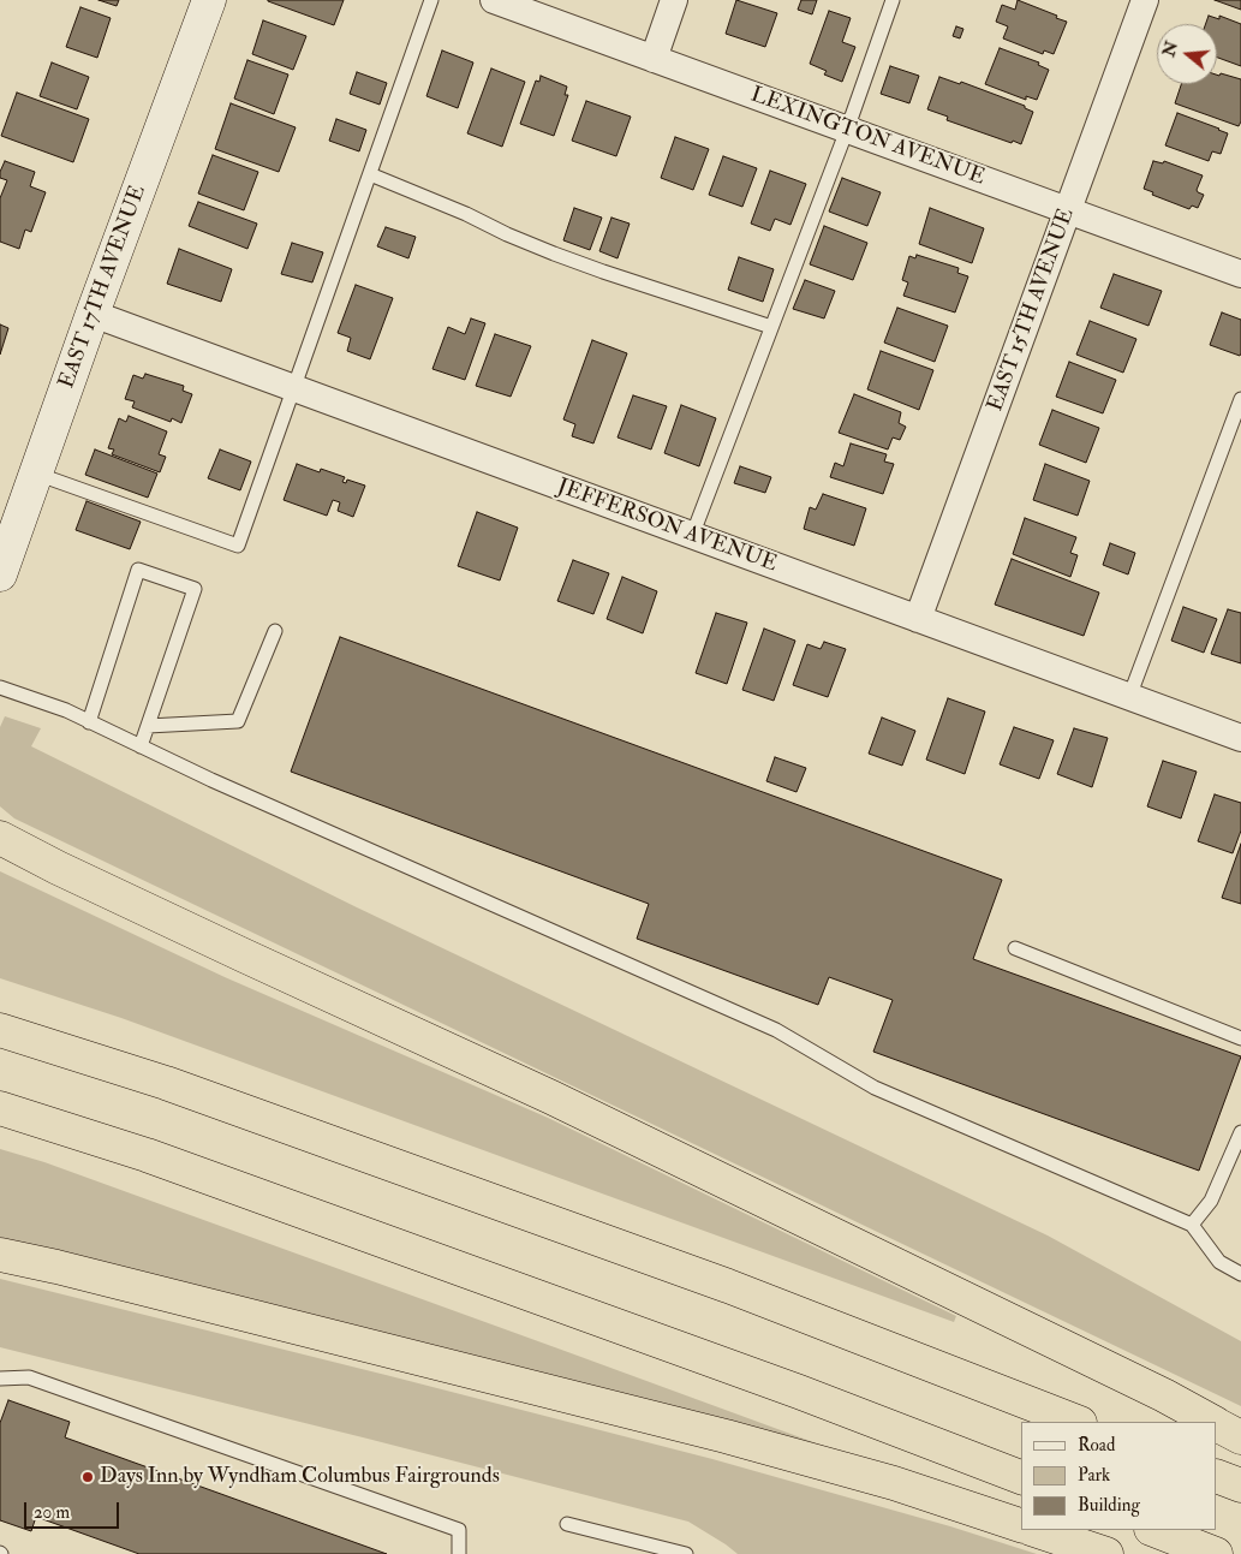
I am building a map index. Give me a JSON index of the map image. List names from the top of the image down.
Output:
{
  "streets": {
    "street": [
      "LEXINGTON AVENUE",
      "EAST 17TH AVENUE",
      "EAST 15TH AVENUE",
      "JEFFERSON AVENUE"
    ]
  },
  "crossings": [
    ["LEXINGTON AVENUE", "EAST 15TH AVENUE"],
    ["EAST 17TH AVENUE", "JEFFERSON AVENUE"],
    ["EAST 15TH AVENUE", "JEFFERSON AVENUE"]
  ],
  "places": ["Days Inn by Wyndham Columbus Fairgrounds"],
  "legend": ["Road", "Park", "Building"],
  "scale_bar": "20 m",
  "north": "left"
}
